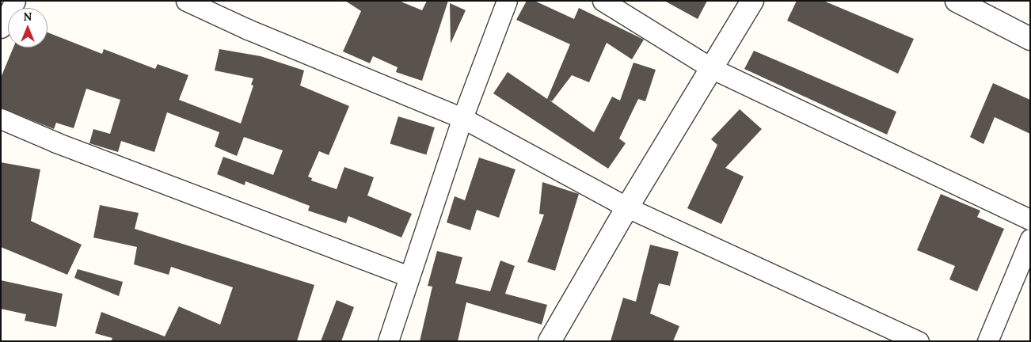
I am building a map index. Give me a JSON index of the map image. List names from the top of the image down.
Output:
{
  "north": "top"
}
